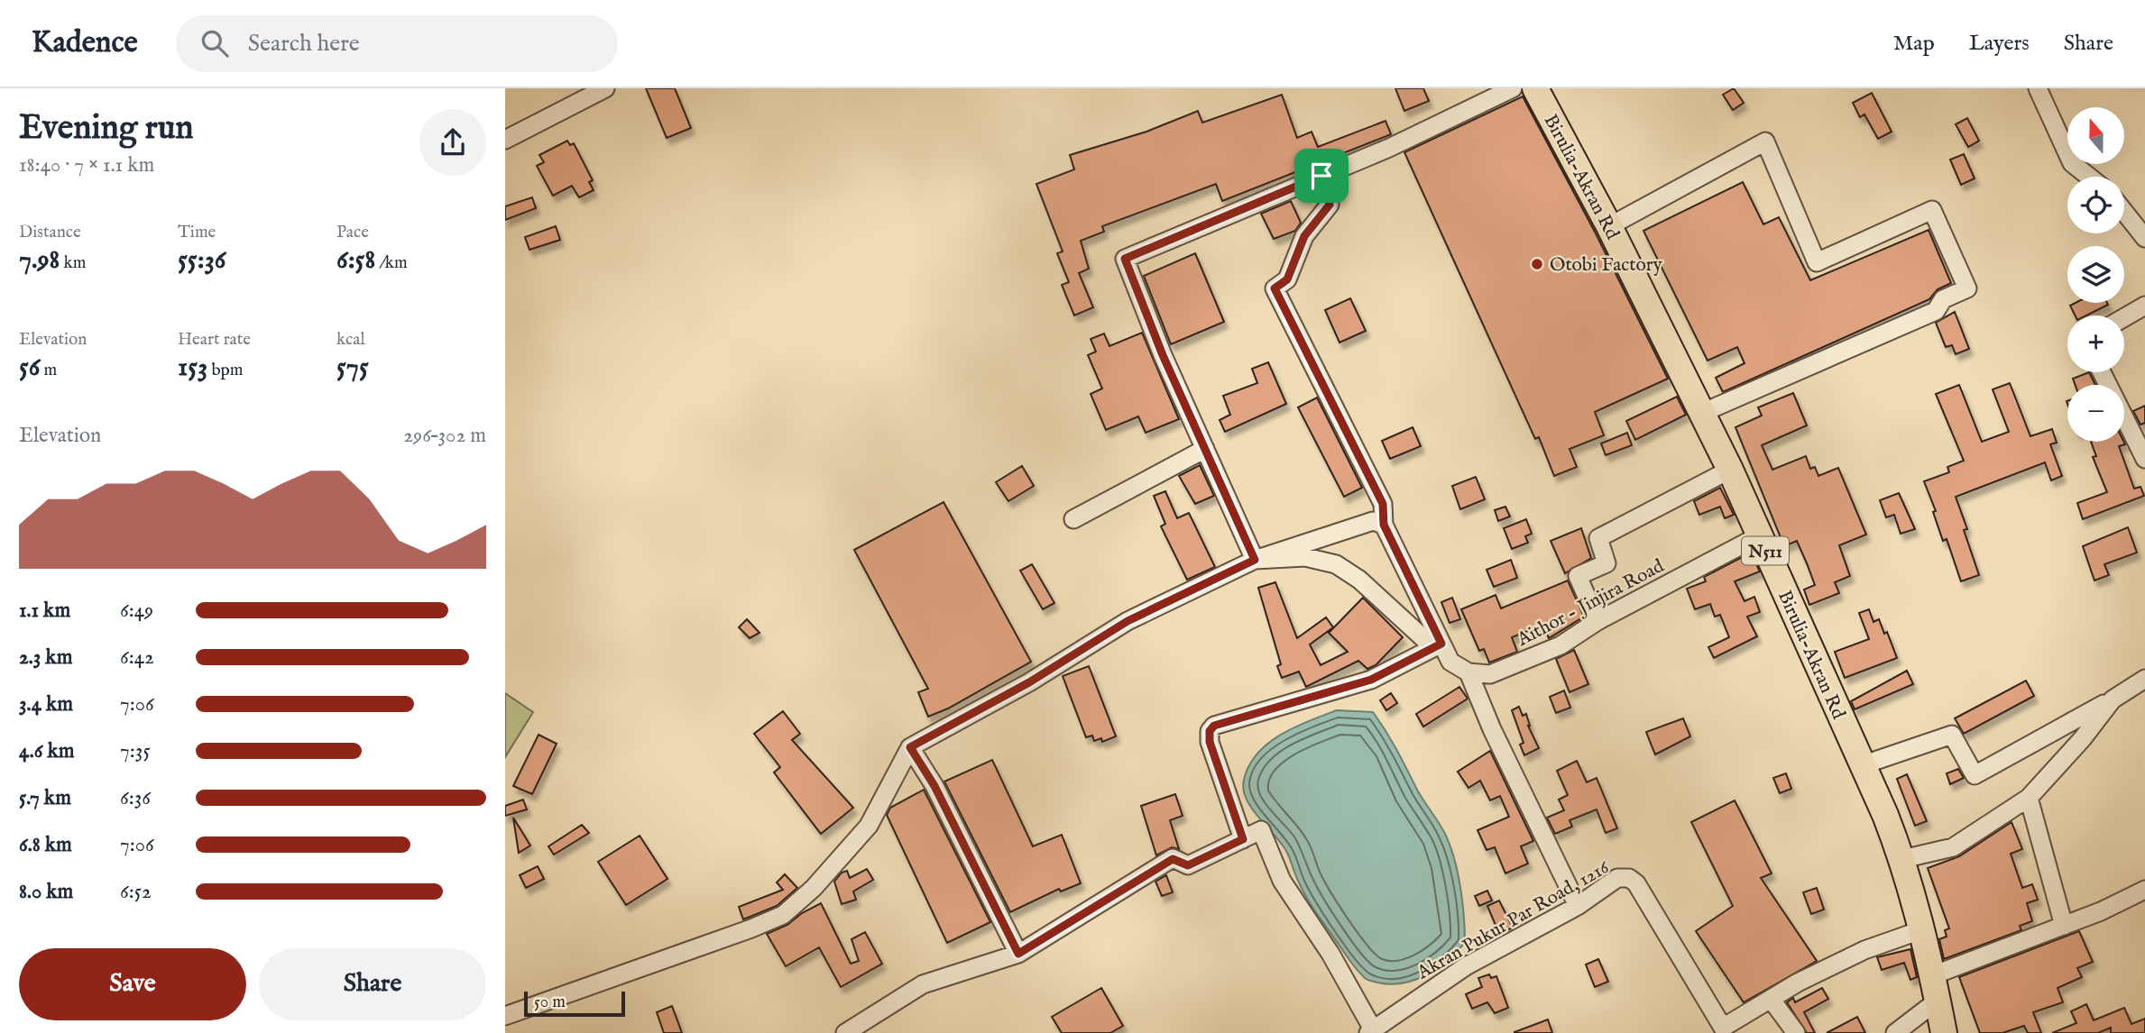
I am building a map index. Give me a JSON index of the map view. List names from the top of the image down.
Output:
{
  "streets": {
    "highway": ["Birulia-Akran Rd", "N511"],
    "street": ["Aithor - Jinjira Road", "Akran Pukur Par Road, 1216"]
  },
  "crossings": [
    ["Birulia-Akran Rd", "Aithor - Jinjira Road"],
    ["Birulia-Akran Rd", "Akran Pukur Par Road, 1216"]
  ],
  "places": ["Otobi Factory"],
  "scale_bar": "50 m",
  "north": "top",
  "page": {
    "header": "Kadence",
    "search": "Search here",
    "nav": ["Map", "Layers", "Share"],
    "heading": ["Evening run", "18:40 · 7 × 1.1 km"],
    "map_buttons": ["+", "−"],
    "stats": [
      ["Distance", "7.98 km"],
      ["Time", "55:36"],
      ["Pace", "6:58 /km"],
      ["Elevation", "56 m"],
      ["Heart rate", "153 bpm"],
      ["kcal", "575"]
    ],
    "chart": ["Elevation", "296–302 m"],
    "list": [
      {
        "name": "1.1 km",
        "note": "6:49"
      },
      {
        "name": "2.3 km",
        "note": "6:42"
      },
      {
        "name": "3.4 km",
        "note": "7:06"
      },
      {
        "name": "4.6 km",
        "note": "7:35"
      },
      {
        "name": "5.7 km",
        "note": "6:36"
      },
      {
        "name": "6.8 km",
        "note": "7:06"
      },
      {
        "name": "8.0 km",
        "note": "6:52"
      }
    ],
    "buttons": ["Save", "Share"],
    "scale": "50 m"
  }
}
